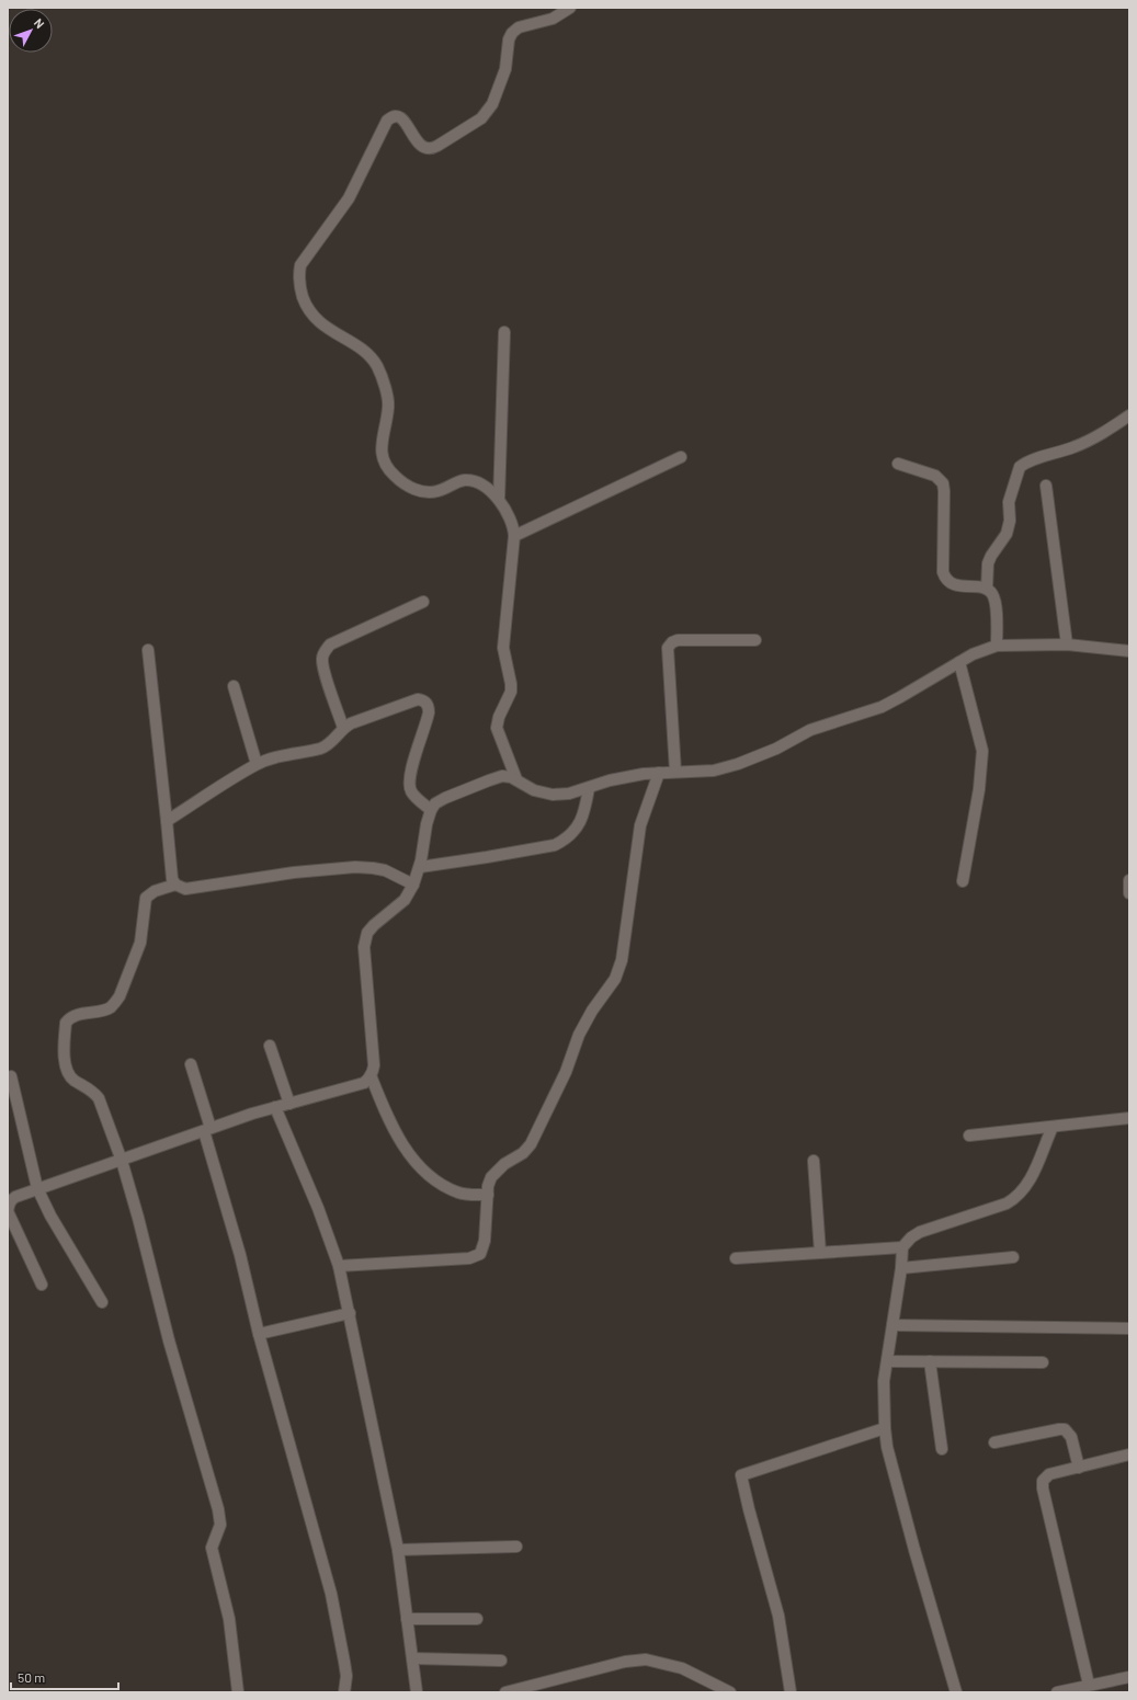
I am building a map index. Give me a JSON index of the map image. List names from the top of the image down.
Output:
{
  "scale_bar": "50 m",
  "north": "top right"
}
